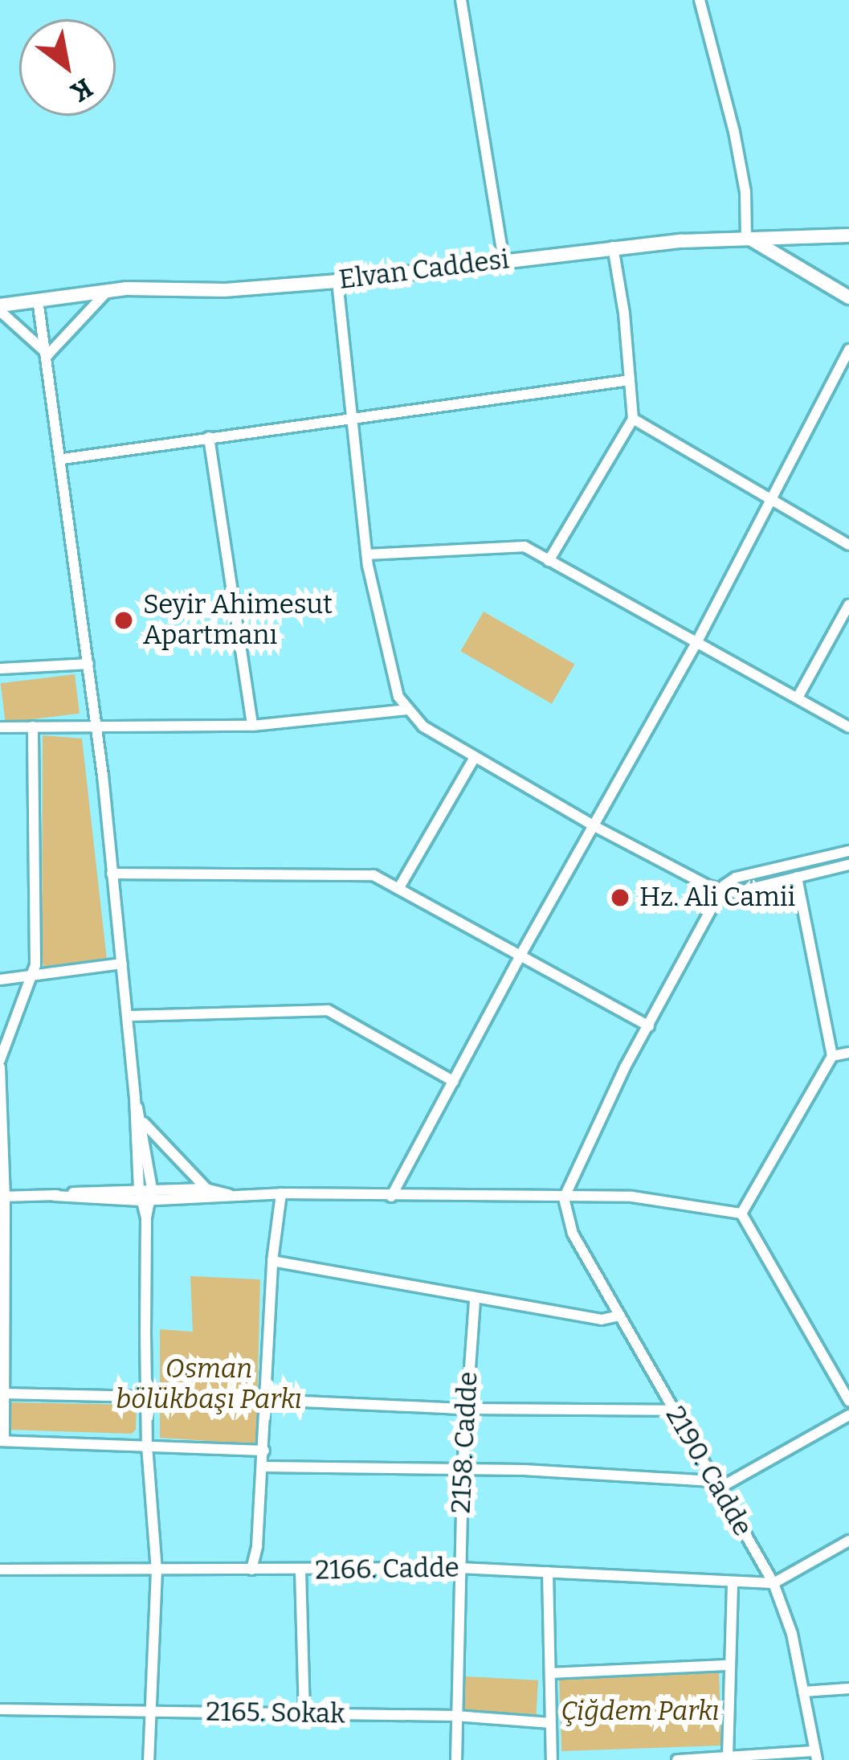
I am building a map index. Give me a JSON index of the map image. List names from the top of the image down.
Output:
{
  "streets": {
    "main road": ["Elvan Caddesi"],
    "street": [
      "2158. Cadde",
      "2190. Cadde",
      "2166. Cadde",
      "2165. Sokak"
    ]
  },
  "crossings": [
    ["2158. Cadde", "2166. Cadde"],
    ["2158. Cadde", "2165. Sokak"],
    ["2190. Cadde", "2166. Cadde"]
  ],
  "parks": ["Osman bölükbaşı Parkı", "Çiğdem Parkı"],
  "places": ["Seyir Ahimesut Apartmanı", "Hz. Ali Camii"],
  "north": "bottom right"
}
